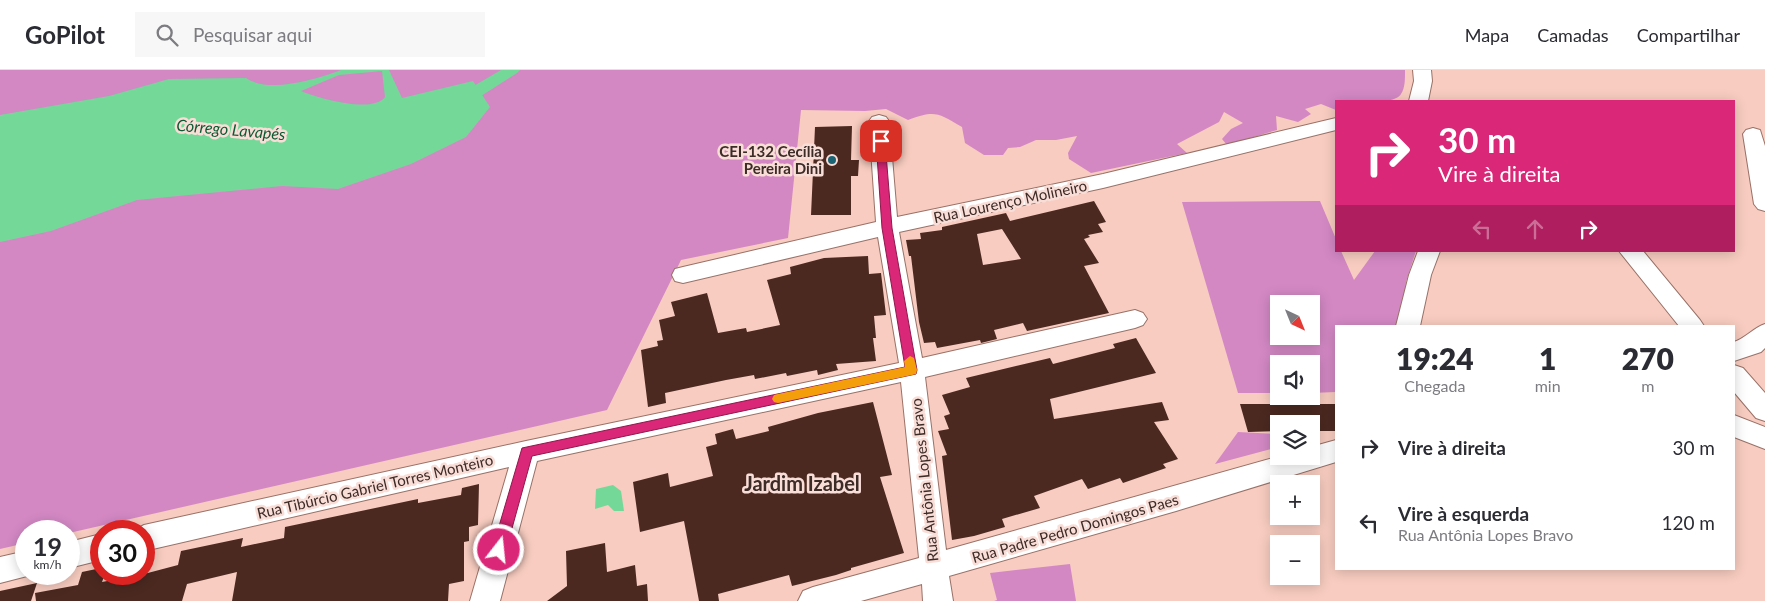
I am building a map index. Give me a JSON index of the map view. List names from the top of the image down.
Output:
{
  "streets": {
    "street": [
      "Rua Lourenço Molineiro",
      "Rua Antônia Lopes Bravo",
      "Rua Tibúrcio Gabriel Torres Monteiro",
      "Rua Padre Pedro Domingos Paes"
    ]
  },
  "crossings": [
    ["Rua Lourenço Molineiro", "Rua Antônia Lopes Bravo"],
    ["Rua Antônia Lopes Bravo", "Rua Tibúrcio Gabriel Torres Monteiro"],
    ["Rua Antônia Lopes Bravo", "Rua Padre Pedro Domingos Paes"]
  ],
  "districts": ["Jardim Izabel"],
  "water": ["Córrego Lavapés"],
  "places": ["CEI-132 Cecília Pereira Dini"],
  "north": "bottom right",
  "page": {
    "header": "GoPilot",
    "search": "Pesquisar aqui",
    "nav": ["Mapa", "Camadas", "Compartilhar"],
    "turn": ["30 m", "Vire à direita"],
    "map_buttons": ["+", "−"],
    "eta": [
      "19:24",
      "Chegada",
      "1",
      "min",
      "270",
      "m"
    ],
    "list": [
      {
        "name": "Vire à direita",
        "value": "30 m"
      },
      {
        "name": "Vire à esquerda",
        "note": "Rua Antônia Lopes Bravo",
        "value": "120 m"
      }
    ],
    "speed": "19 km/h",
    "limit": "30"
  }
}
